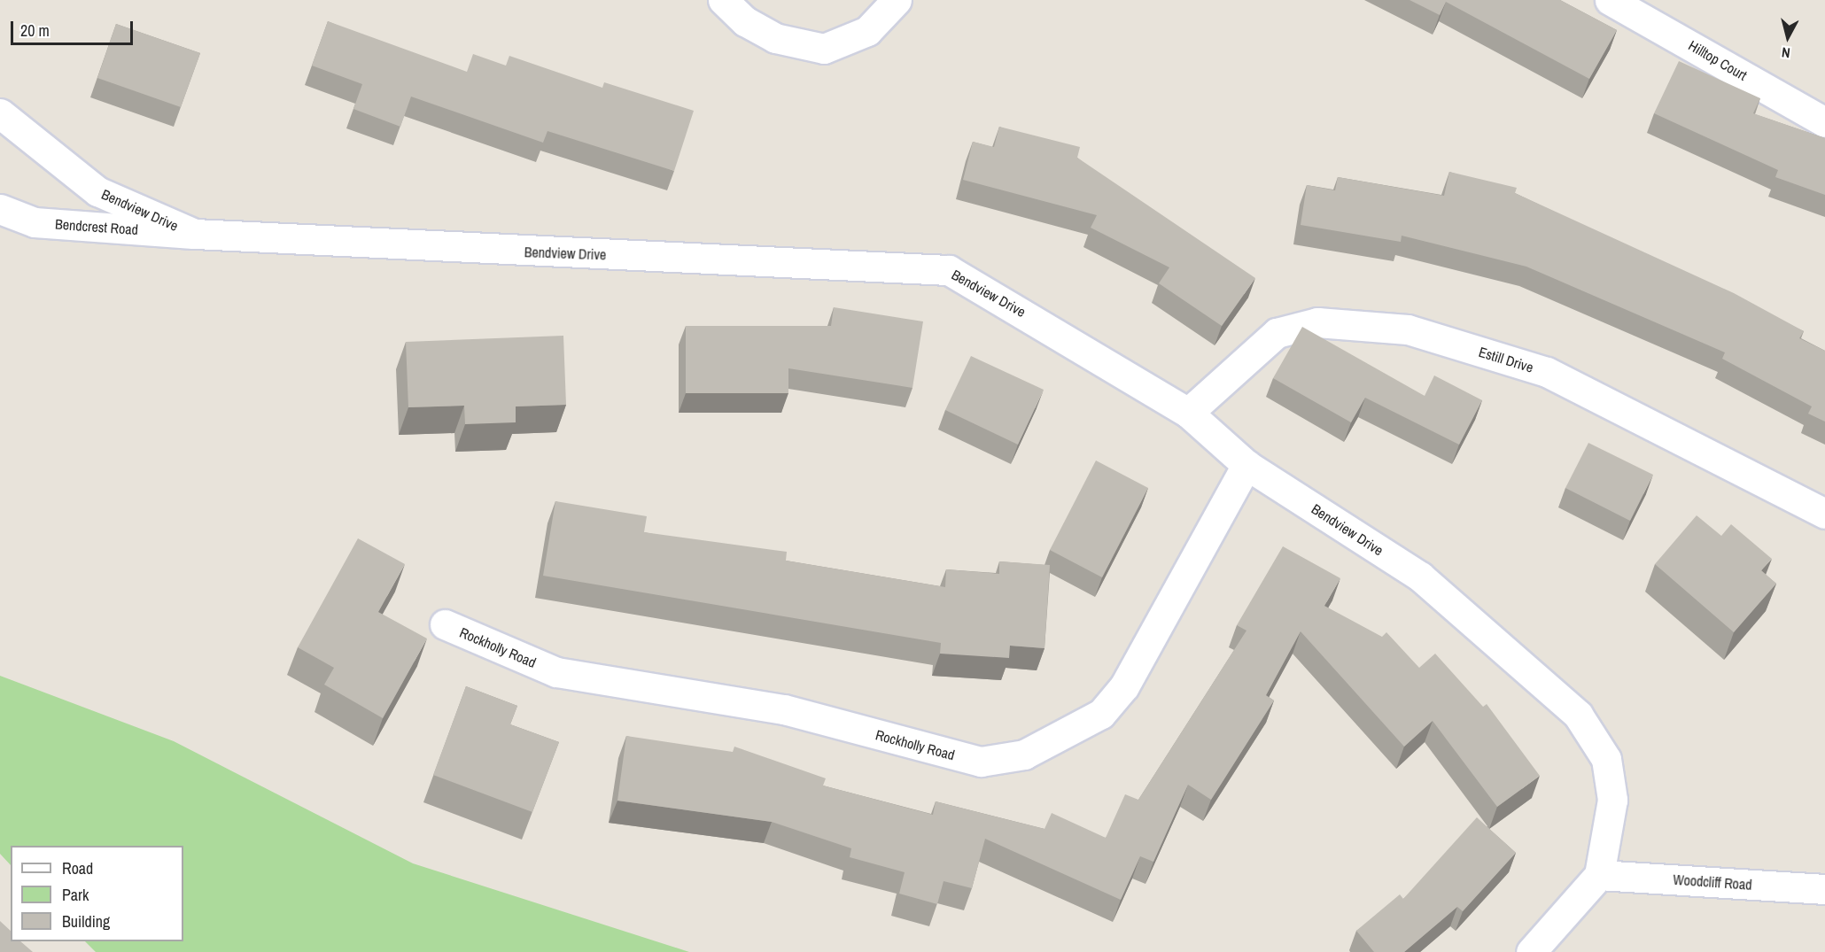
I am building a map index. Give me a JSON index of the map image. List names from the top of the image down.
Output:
{
  "streets": {
    "street": [
      "Hilltop Court",
      "Bendview Drive",
      "Bendcrest Road",
      "Estill Drive",
      "Rockholly Road",
      "Woodcliff Road"
    ]
  },
  "crossings": [
    ["Bendview Drive", "Bendcrest Road"],
    ["Bendview Drive", "Estill Drive"],
    ["Bendview Drive", "Rockholly Road"],
    ["Bendview Drive", "Woodcliff Road"]
  ],
  "legend": ["Road", "Park", "Building"],
  "scale_bar": "20 m",
  "north": "bottom"
}
